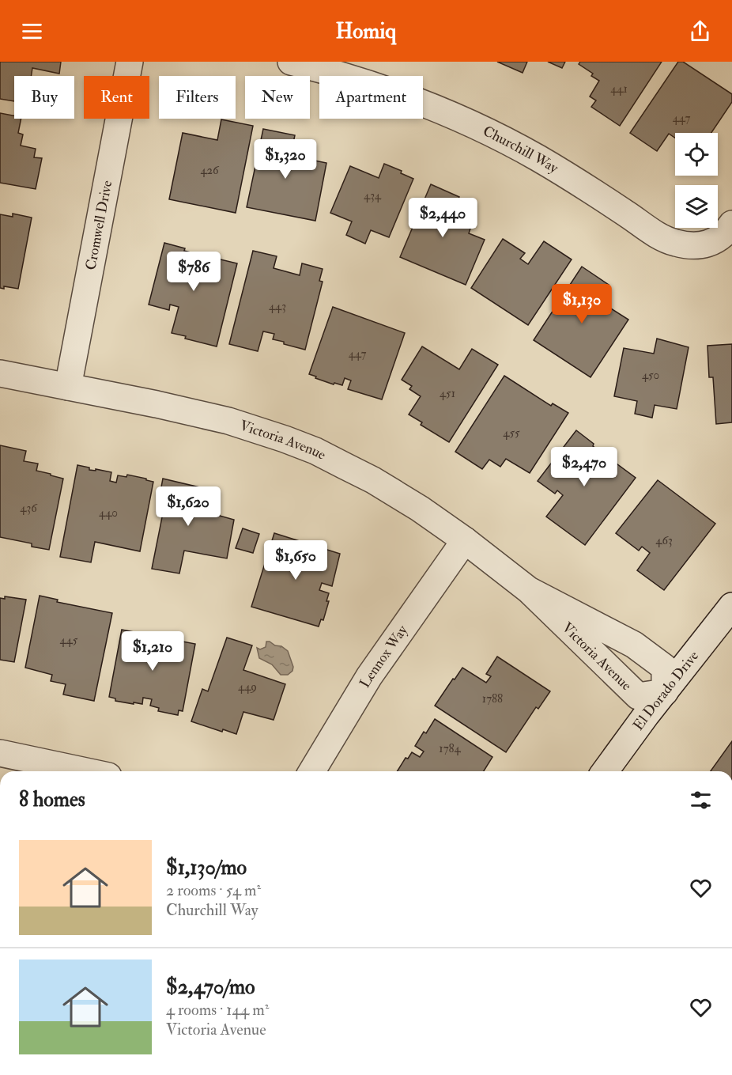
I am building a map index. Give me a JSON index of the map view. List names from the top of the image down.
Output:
{
  "streets": {
    "street": [
      "Churchill Way",
      "Cromwell Drive",
      "Victoria Avenue",
      "Lennox Way",
      "El Dorado Drive"
    ]
  },
  "crossings": [
    ["Cromwell Drive", "Victoria Avenue"],
    ["Victoria Avenue", "Lennox Way"],
    ["Victoria Avenue", "El Dorado Drive"]
  ],
  "house_numbers": [
    "441",
    "447",
    "426",
    "434",
    "443",
    "447",
    "450",
    "451",
    "455",
    "436",
    "440",
    "463",
    "445",
    "449",
    "1788",
    "1784"
  ],
  "page": {
    "header": "Homiq",
    "chip": [
      "Buy",
      "Rent",
      "Filters",
      "New",
      "Apartment"
    ],
    "price": [
      "$1,320",
      "$2,440",
      "$786",
      "$1,130",
      "$2,470",
      "$1,620",
      "$1,650",
      "$1,210"
    ],
    "heading": "8 homes",
    "list": [
      {
        "name": "$1,130/mo",
        "note": "2 rooms · 54 m² · Churchill Way"
      },
      {
        "name": "$2,470/mo",
        "note": "4 rooms · 144 m² · Victoria Avenue"
      }
    ]
  }
}
